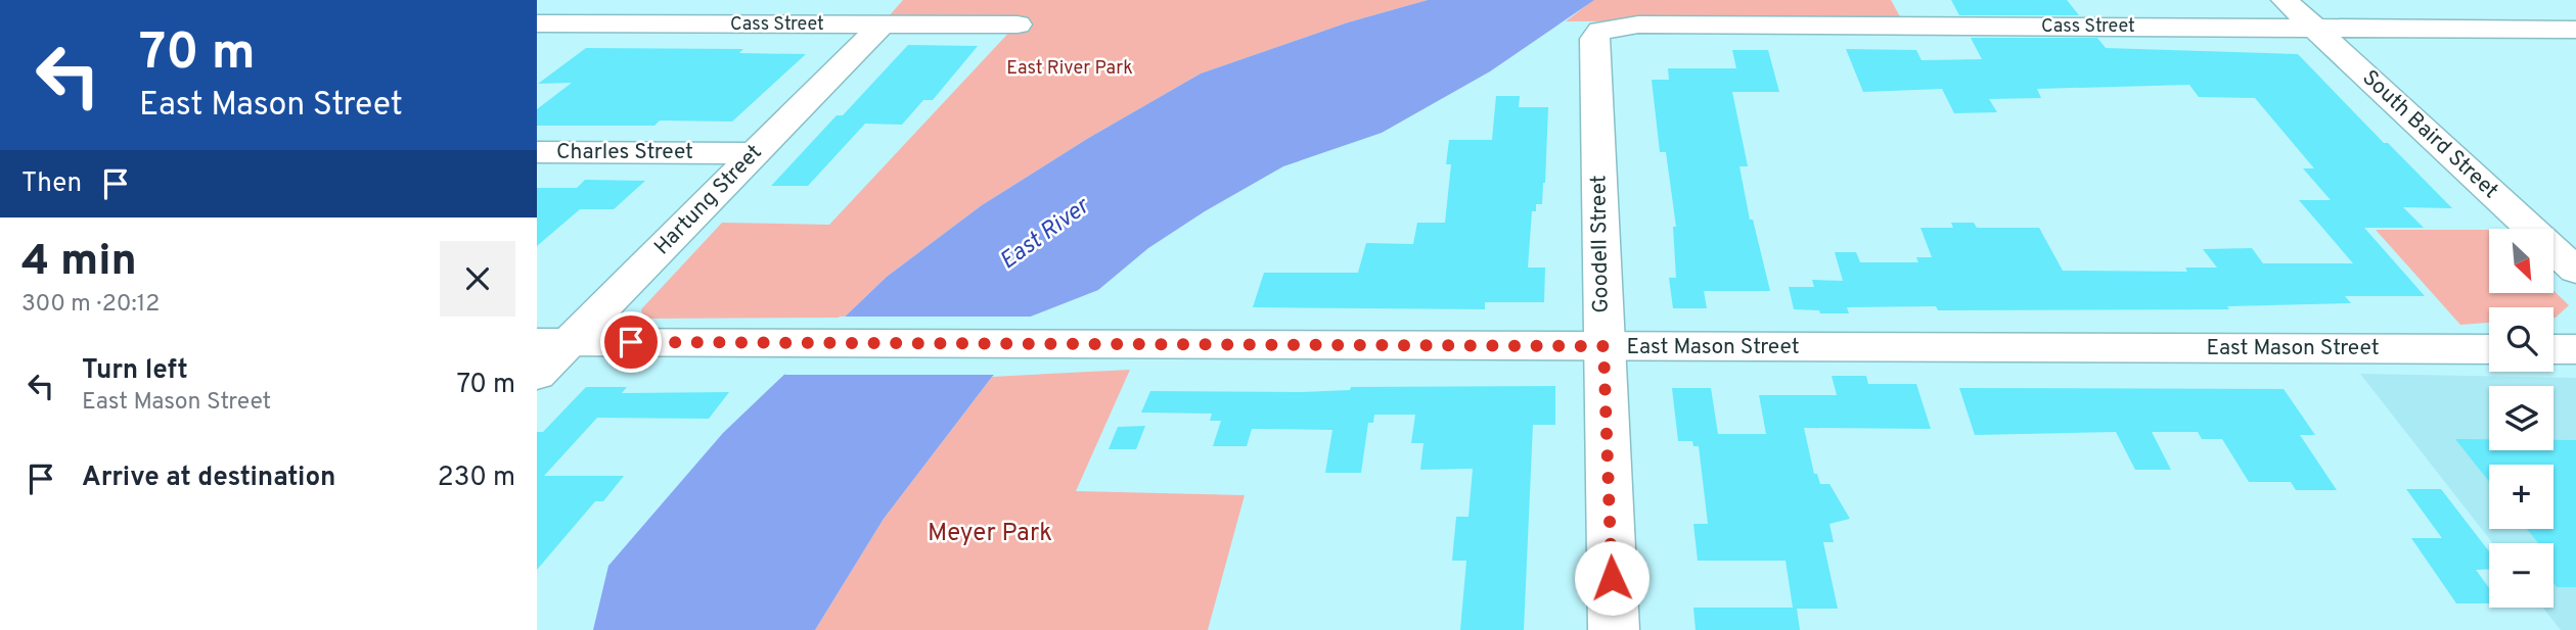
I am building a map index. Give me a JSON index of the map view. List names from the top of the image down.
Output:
{
  "streets": {
    "street": [
      "Cass Street",
      "South Baird Street",
      "Charles Street",
      "Hartung Street",
      "Goodell Street",
      "East Mason Street"
    ]
  },
  "crossings": [
    ["Cass Street", "South Baird Street"],
    ["Cass Street", "Hartung Street"],
    ["Cass Street", "Goodell Street"],
    ["Charles Street", "Hartung Street"],
    ["Hartung Street", "East Mason Street"],
    ["Goodell Street", "East Mason Street"]
  ],
  "water": ["East River"],
  "parks": ["East River Park", "Meyer Park"],
  "north": "bottom right",
  "page": {
    "turn": ["70 m", "East Mason Street"],
    "then": "Then",
    "heading": ["4 min", "300 m · 20:12"],
    "map_buttons": ["+", "−"],
    "list": [
      {
        "name": "Turn left",
        "note": "East Mason Street",
        "value": "70 m"
      },
      {
        "name": "Arrive at destination",
        "value": "230 m"
      }
    ]
  }
}
